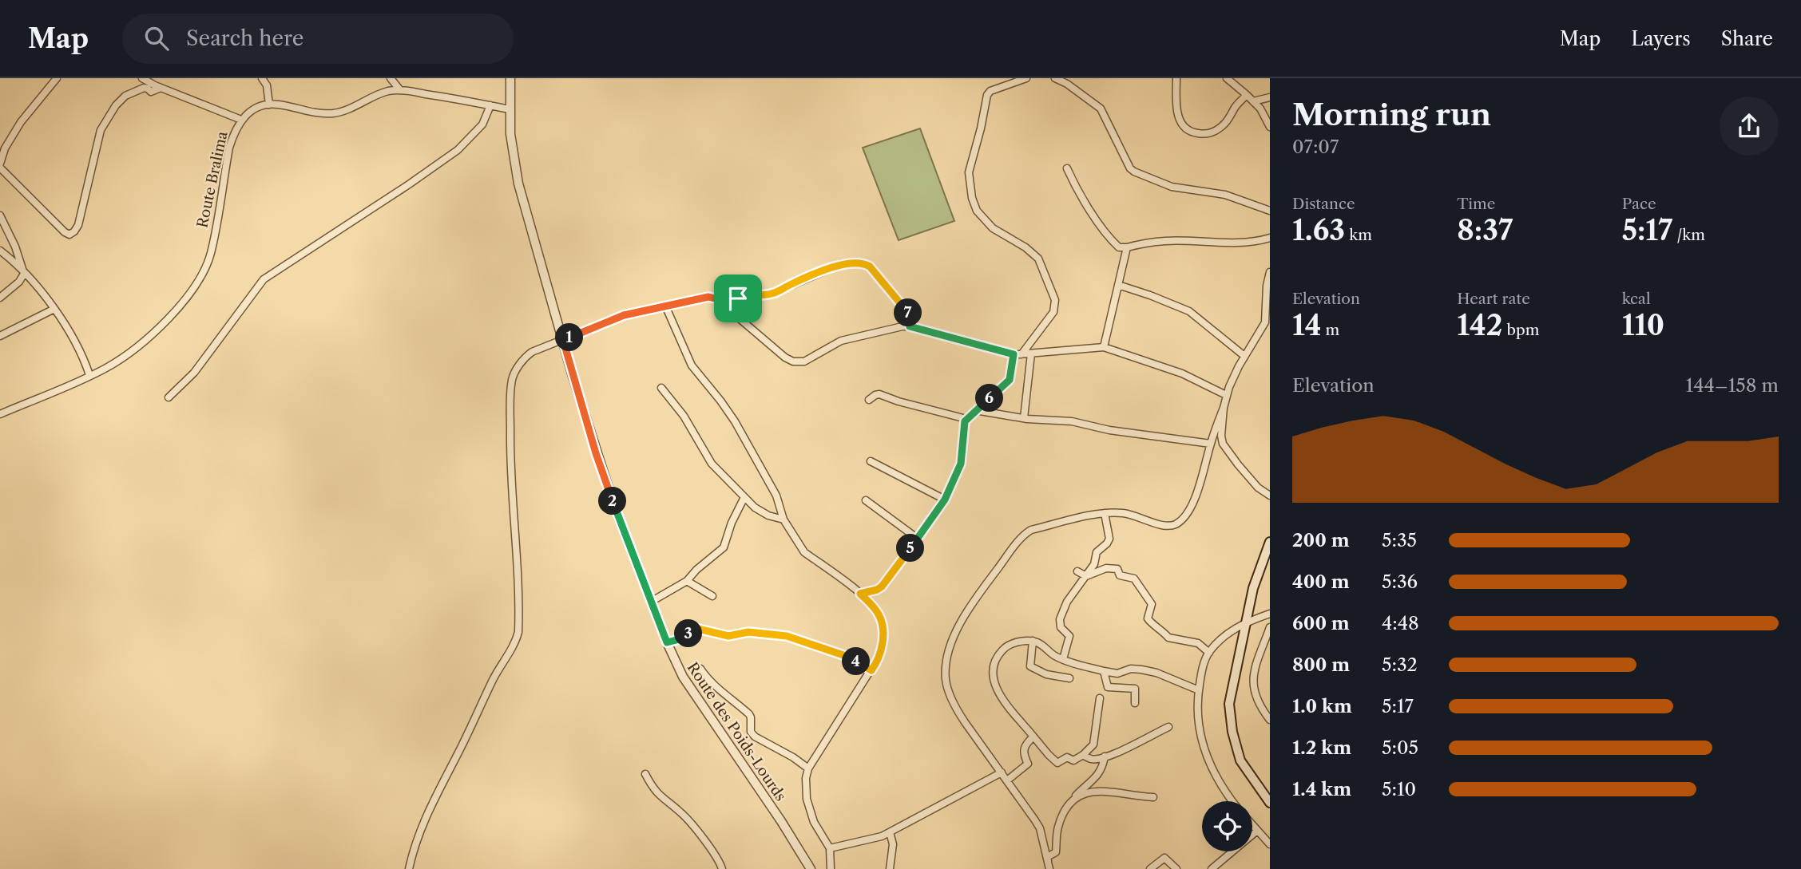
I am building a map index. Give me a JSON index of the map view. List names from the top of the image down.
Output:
{
  "streets": {
    "street": ["Route Bralima", "Route des Poids-Lourds"]
  },
  "page": {
    "header": "Map",
    "search": "Search here",
    "nav": ["Map", "Layers", "Share"],
    "heading": ["Morning run", "07:07"],
    "stats": [
      ["Distance", "1.63 km"],
      ["Time", "8:37"],
      ["Pace", "5:17 /km"],
      ["Elevation", "14 m"],
      ["Heart rate", "142 bpm"],
      ["kcal", "110"]
    ],
    "pins": [
      "7",
      "1",
      "6",
      "2",
      "5",
      "3",
      "4"
    ],
    "chart": ["Elevation", "144–158 m"],
    "list": [
      {
        "name": "200 m",
        "note": "5:35"
      },
      {
        "name": "400 m",
        "note": "5:36"
      },
      {
        "name": "600 m",
        "note": "4:48"
      },
      {
        "name": "800 m",
        "note": "5:32"
      },
      {
        "name": "1.0 km",
        "note": "5:17"
      },
      {
        "name": "1.2 km",
        "note": "5:05"
      },
      {
        "name": "1.4 km",
        "note": "5:10"
      }
    ]
  }
}
